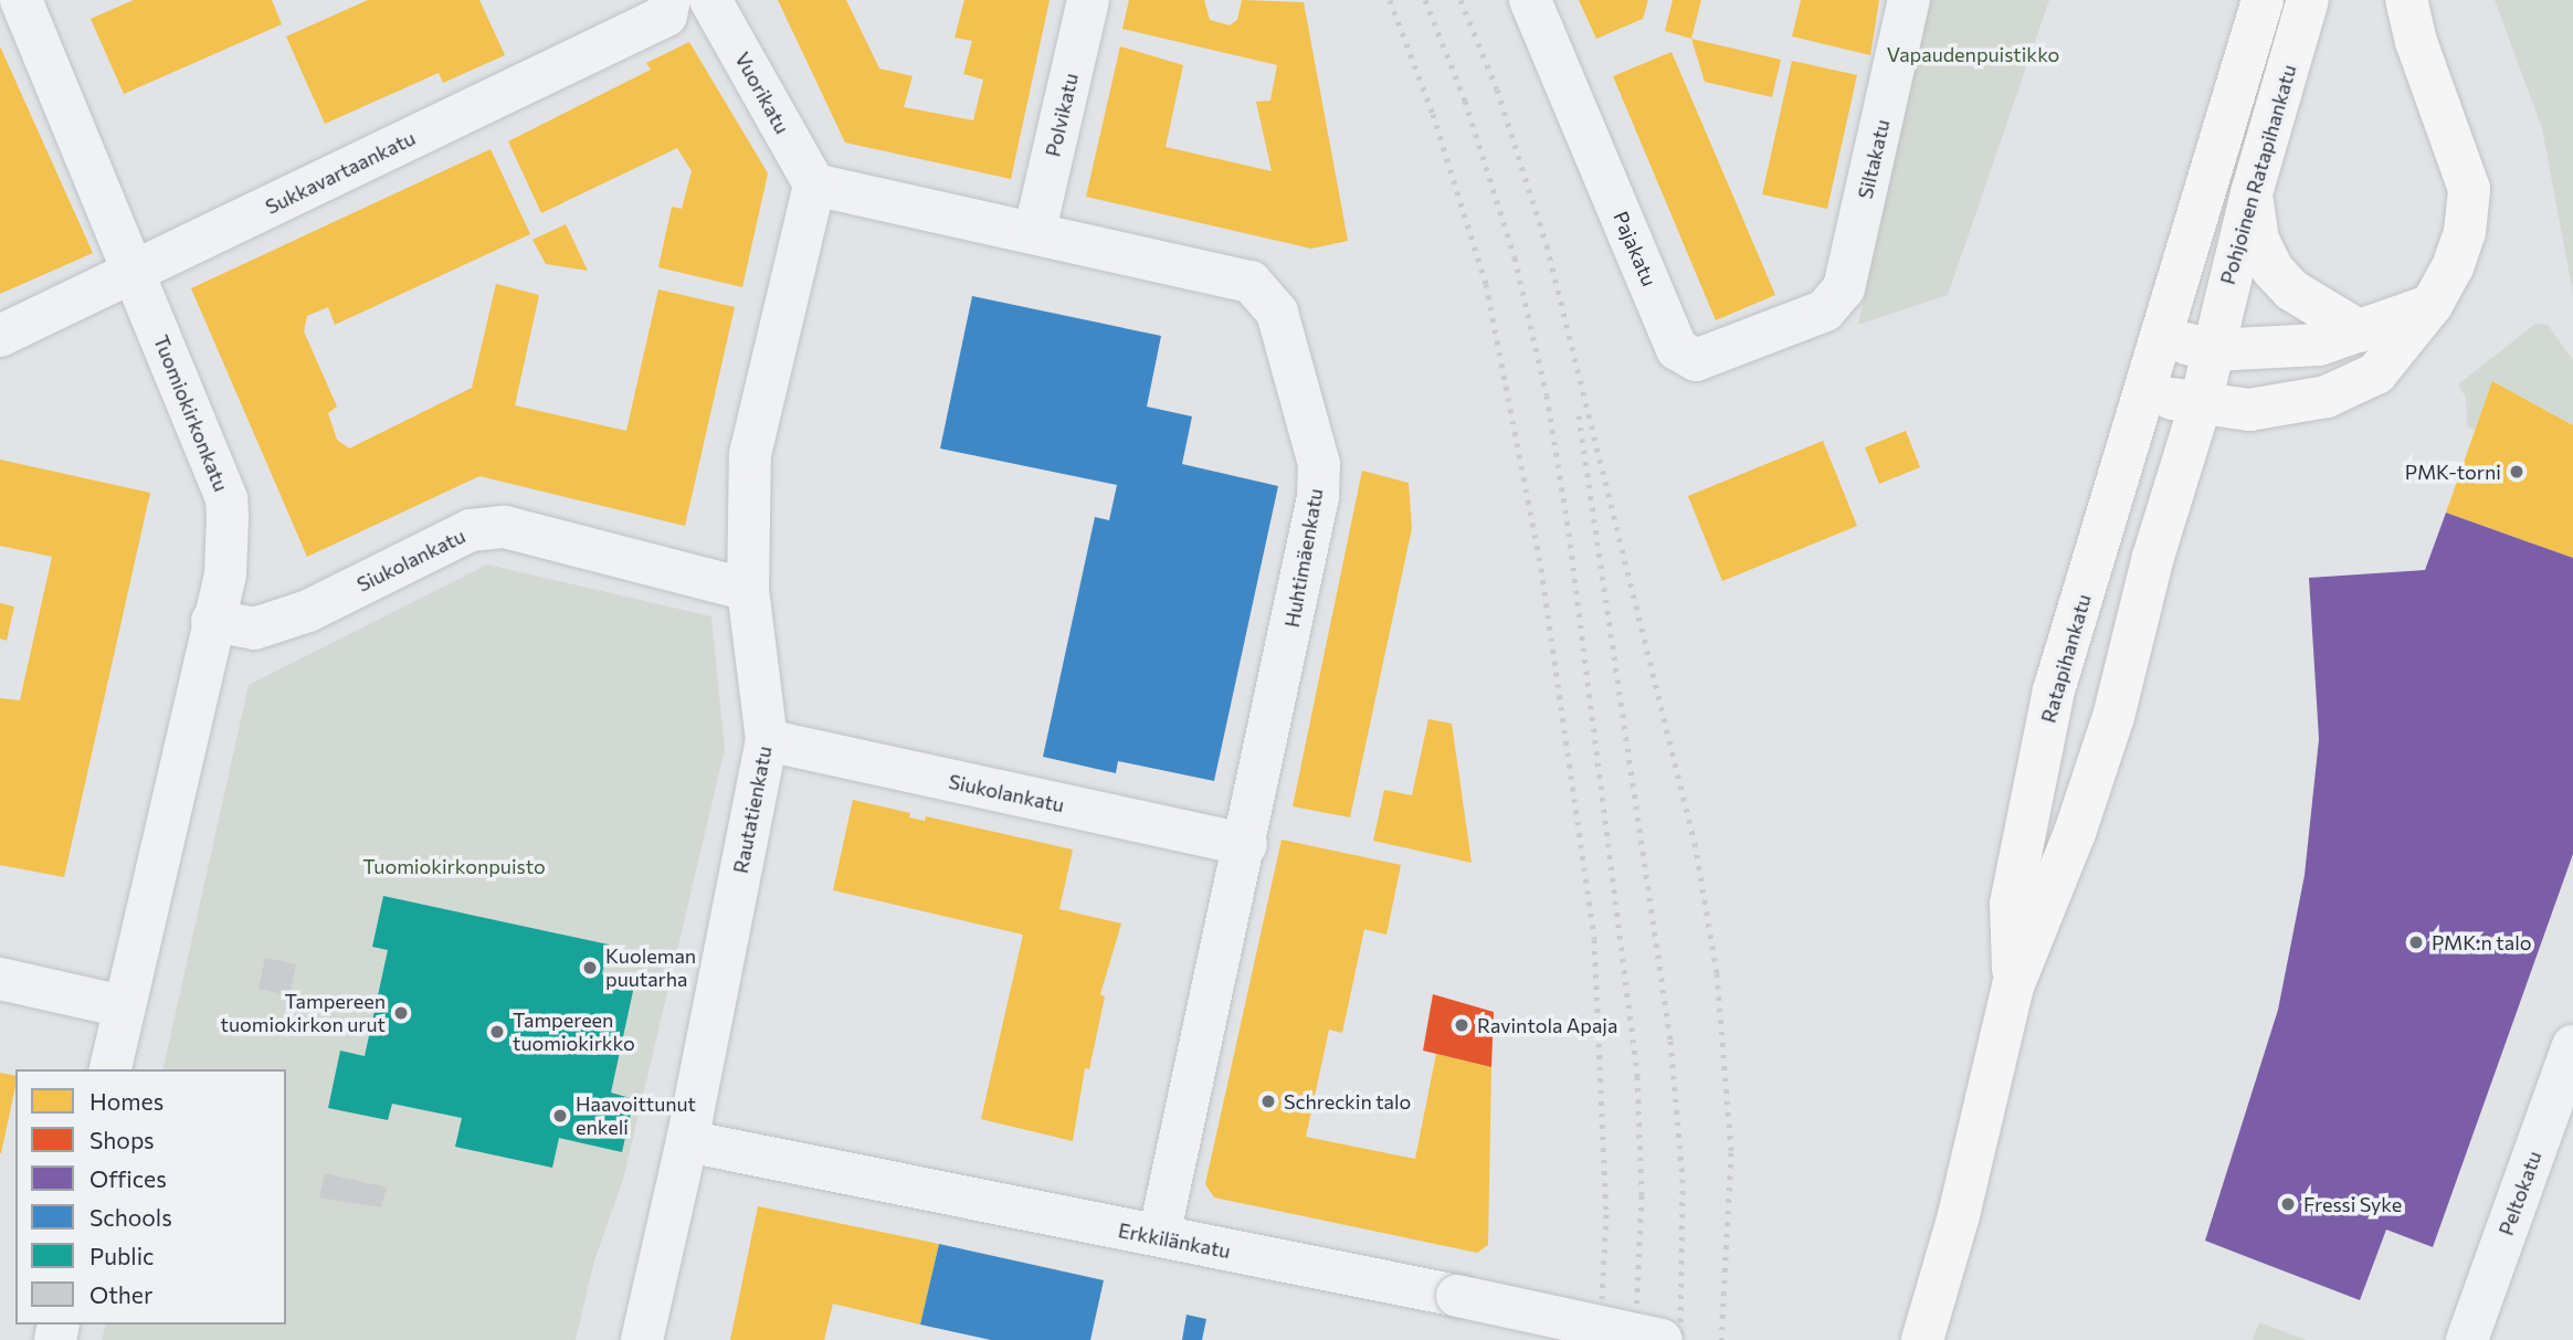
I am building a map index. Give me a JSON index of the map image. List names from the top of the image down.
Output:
{
  "streets": {
    "main road": ["Pohjoinen Ratapihankatu", "Ratapihankatu"],
    "street": [
      "Vuorikatu",
      "Polvikatu",
      "Siltakatu",
      "Sukkavartaankatu",
      "Pajakatu",
      "Tuomiokirkonkatu",
      "Huhtimäenkatu",
      "Siukolankatu",
      "Rautatienkatu",
      "Peltokatu",
      "Erkkilänkatu"
    ]
  },
  "crossings": [
    ["Vuorikatu", "Huhtimäenkatu"],
    ["Vuorikatu", "Rautatienkatu"],
    ["Polvikatu", "Huhtimäenkatu"],
    ["Siltakatu", "Pajakatu"],
    ["Sukkavartaankatu", "Tuomiokirkonkatu"],
    ["Pohjoinen Ratapihankatu", "Ratapihankatu"],
    ["Tuomiokirkonkatu", "Siukolankatu"],
    ["Huhtimäenkatu", "Siukolankatu"],
    ["Huhtimäenkatu", "Rautatienkatu"],
    ["Huhtimäenkatu", "Erkkilänkatu"],
    ["Siukolankatu", "Rautatienkatu"],
    ["Rautatienkatu", "Erkkilänkatu"]
  ],
  "parks": ["Vapaudenpuistikko", "Tuomiokirkonpuisto"],
  "places": [
    "PMK-torni",
    "PMK:n talo",
    "Kuoleman puutarha",
    "Tampereen tuomiokirkon urut",
    "Ravintola Apaja",
    "Tampereen tuomiokirkko",
    "Schreckin talo",
    "Haavoittunut enkeli",
    "Fressi Syke"
  ],
  "legend": [
    "Homes",
    "Shops",
    "Offices",
    "Schools",
    "Public",
    "Other"
  ]
}
